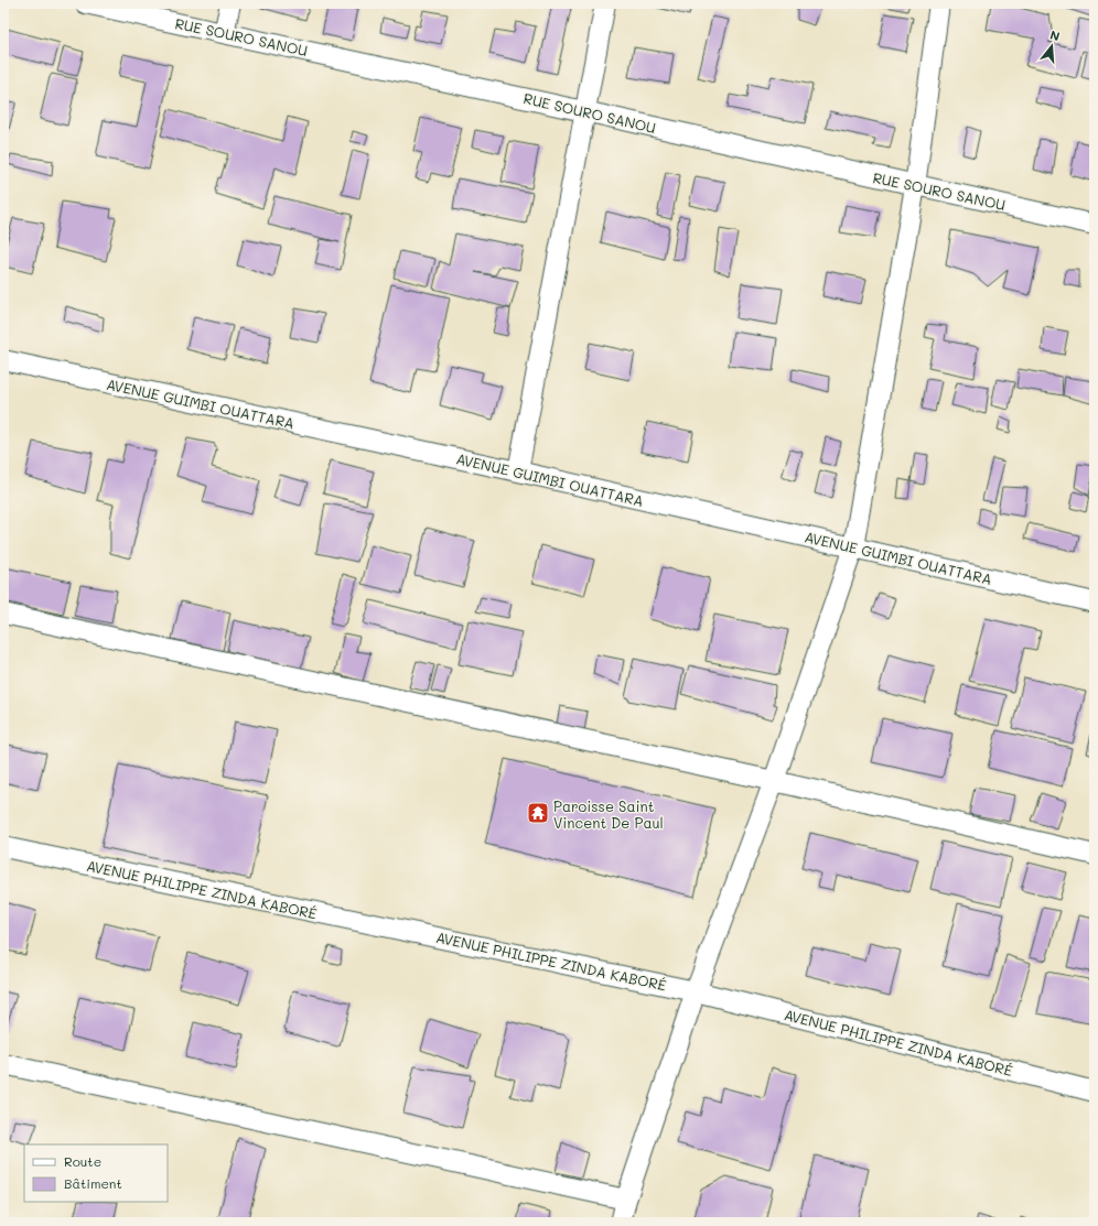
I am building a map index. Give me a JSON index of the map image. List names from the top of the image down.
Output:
{
  "streets": {
    "street": ["RUE SOURO SANOU", "AVENUE GUIMBI OUATTARA", "AVENUE PHILIPPE ZINDA KABORÉ"]
  },
  "places": {
    "temple": ["Paroisse Saint Vincent De Paul"]
  },
  "legend": ["Route", "Bâtiment"],
  "north": "top"
}
